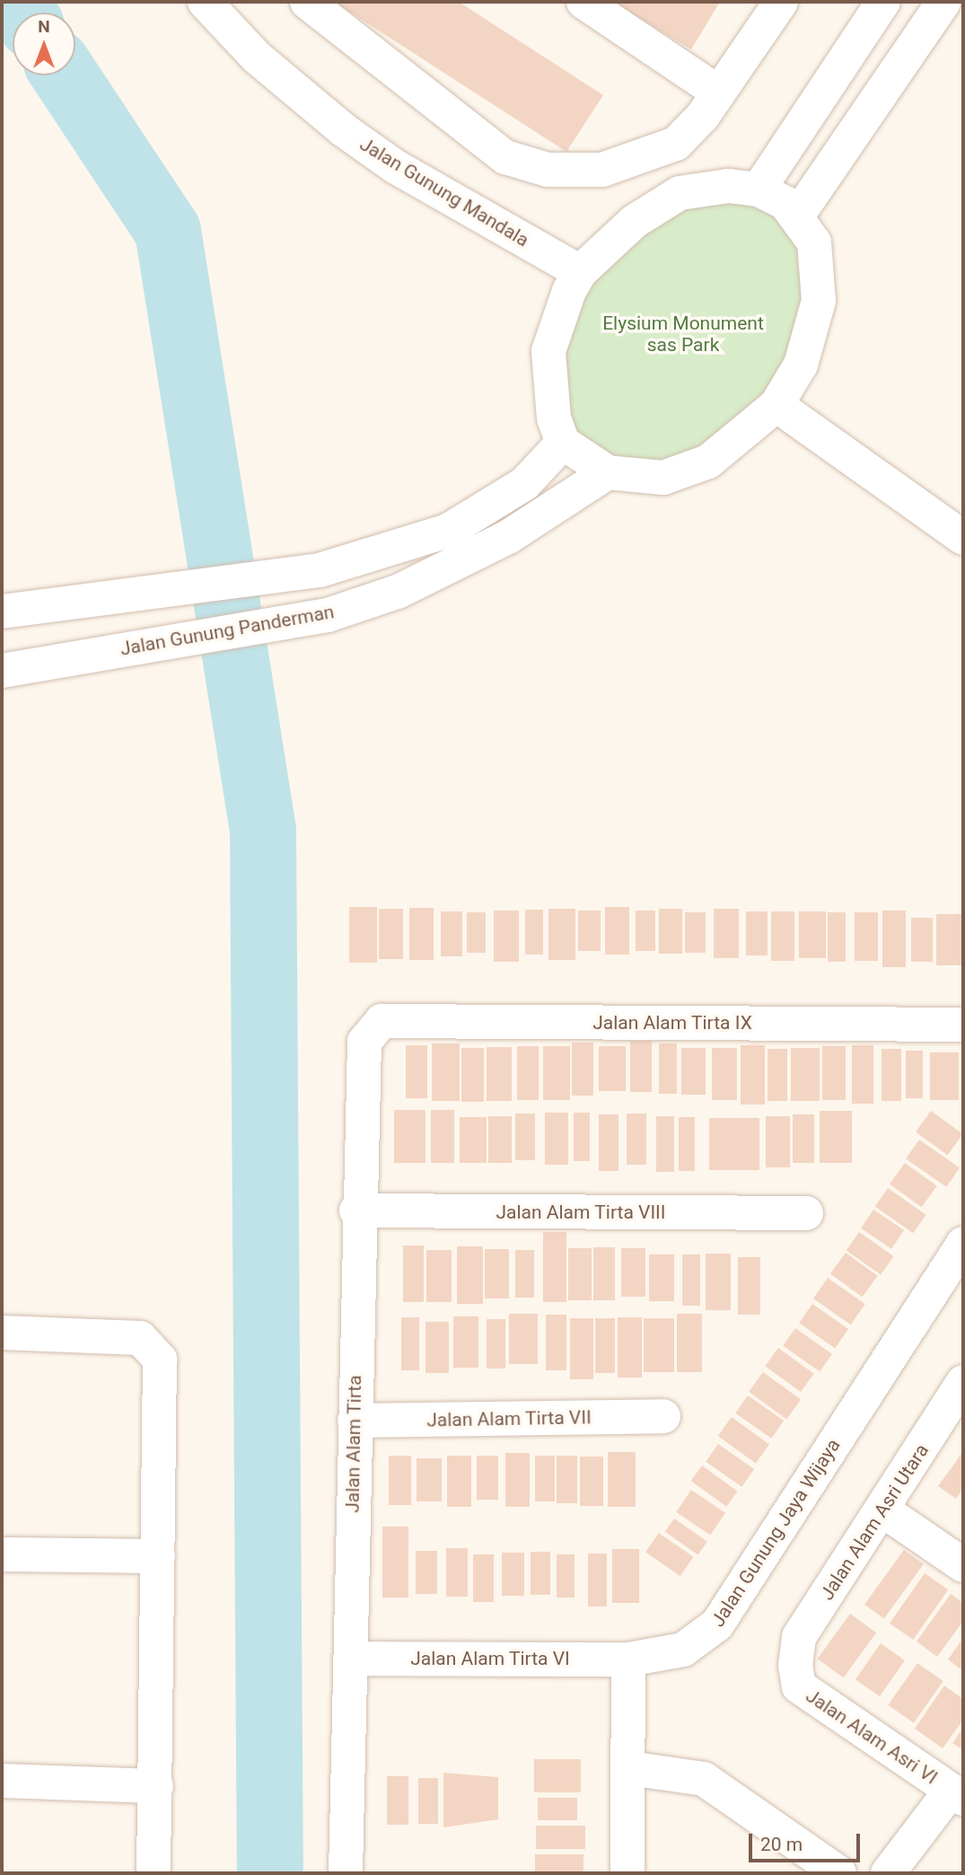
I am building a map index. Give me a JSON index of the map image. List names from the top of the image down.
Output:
{
  "streets": {
    "street": [
      "Jalan Gunung Mandala",
      "Jalan Gunung Panderman",
      "Jalan Alam Tirta IX",
      "Jalan Alam Tirta VIII",
      "Jalan Alam Tirta VII",
      "Jalan Alam Tirta",
      "Jalan Alam Asri Utara",
      "Jalan Gunung Jaya Wijaya",
      "Jalan Alam Tirta VI",
      "Jalan Alam Asri VI"
    ]
  },
  "crossings": [
    ["Jalan Alam Tirta IX", "Jalan Alam Tirta"],
    ["Jalan Alam Tirta VIII", "Jalan Alam Tirta"],
    ["Jalan Alam Tirta VII", "Jalan Alam Tirta"],
    ["Jalan Alam Tirta", "Jalan Alam Tirta VI"],
    ["Jalan Alam Asri Utara", "Jalan Alam Asri VI"],
    ["Jalan Gunung Jaya Wijaya", "Jalan Alam Tirta VI"]
  ],
  "parks": ["Elysium Monument sas Park"],
  "scale_bar": "20 m",
  "north": "top"
}
